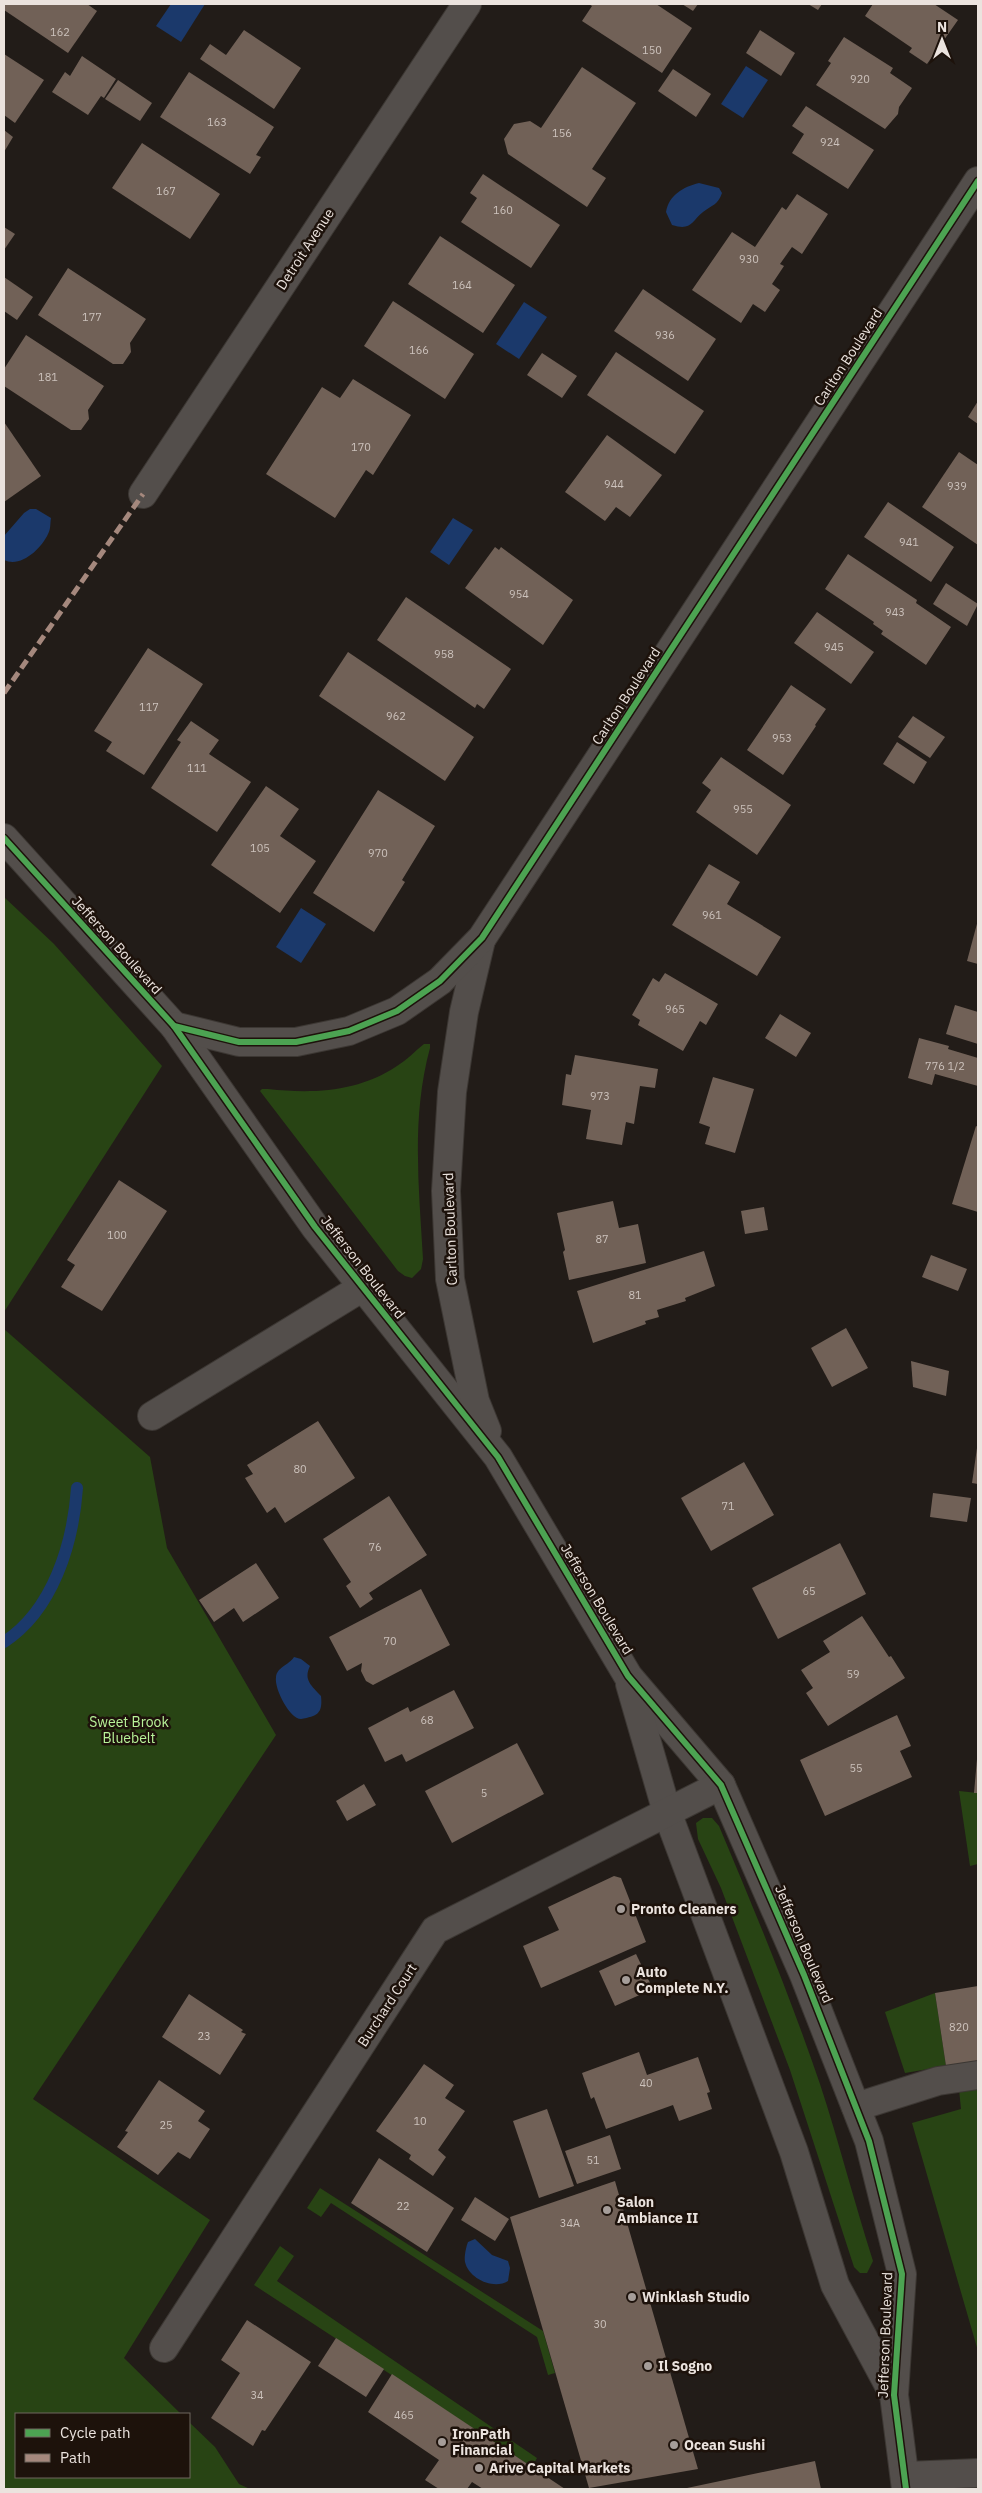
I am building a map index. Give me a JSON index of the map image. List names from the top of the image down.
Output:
{
  "streets": {
    "street": [
      "Detroit Avenue",
      "Carlton Boulevard",
      "Jefferson Boulevard",
      "Burchard Court"
    ]
  },
  "crossings": [
    ["Carlton Boulevard", "Jefferson Boulevard"],
    ["Jefferson Boulevard", "Burchard Court"]
  ],
  "parks": ["Sweet Brook Bluebelt"],
  "places": [
    "Pronto Cleaners",
    "Auto Complete N.Y.",
    "Salon Ambiance II",
    "Winklash Studio",
    "Il Sogno",
    "IronPath Financial",
    "Ocean Sushi",
    "Arive Capital Markets"
  ],
  "house_numbers": [
    "162",
    "150",
    "920",
    "163",
    "156",
    "924",
    "167",
    "160",
    "930",
    "164",
    "177",
    "936",
    "166",
    "181",
    "170",
    "944",
    "939",
    "941",
    "954",
    "943",
    "945",
    "958",
    "117",
    "962",
    "953",
    "111",
    "955",
    "105",
    "970",
    "961",
    "965",
    "776 1/2",
    "973",
    "100",
    "87",
    "81",
    "80",
    "71",
    "76",
    "65",
    "70",
    "59",
    "68",
    "55",
    "5",
    "820",
    "23",
    "40",
    "10",
    "25",
    "51",
    "22",
    "34A",
    "30",
    "34",
    "465"
  ],
  "legend": ["Cycle path", "Path"],
  "north": "top"
}
